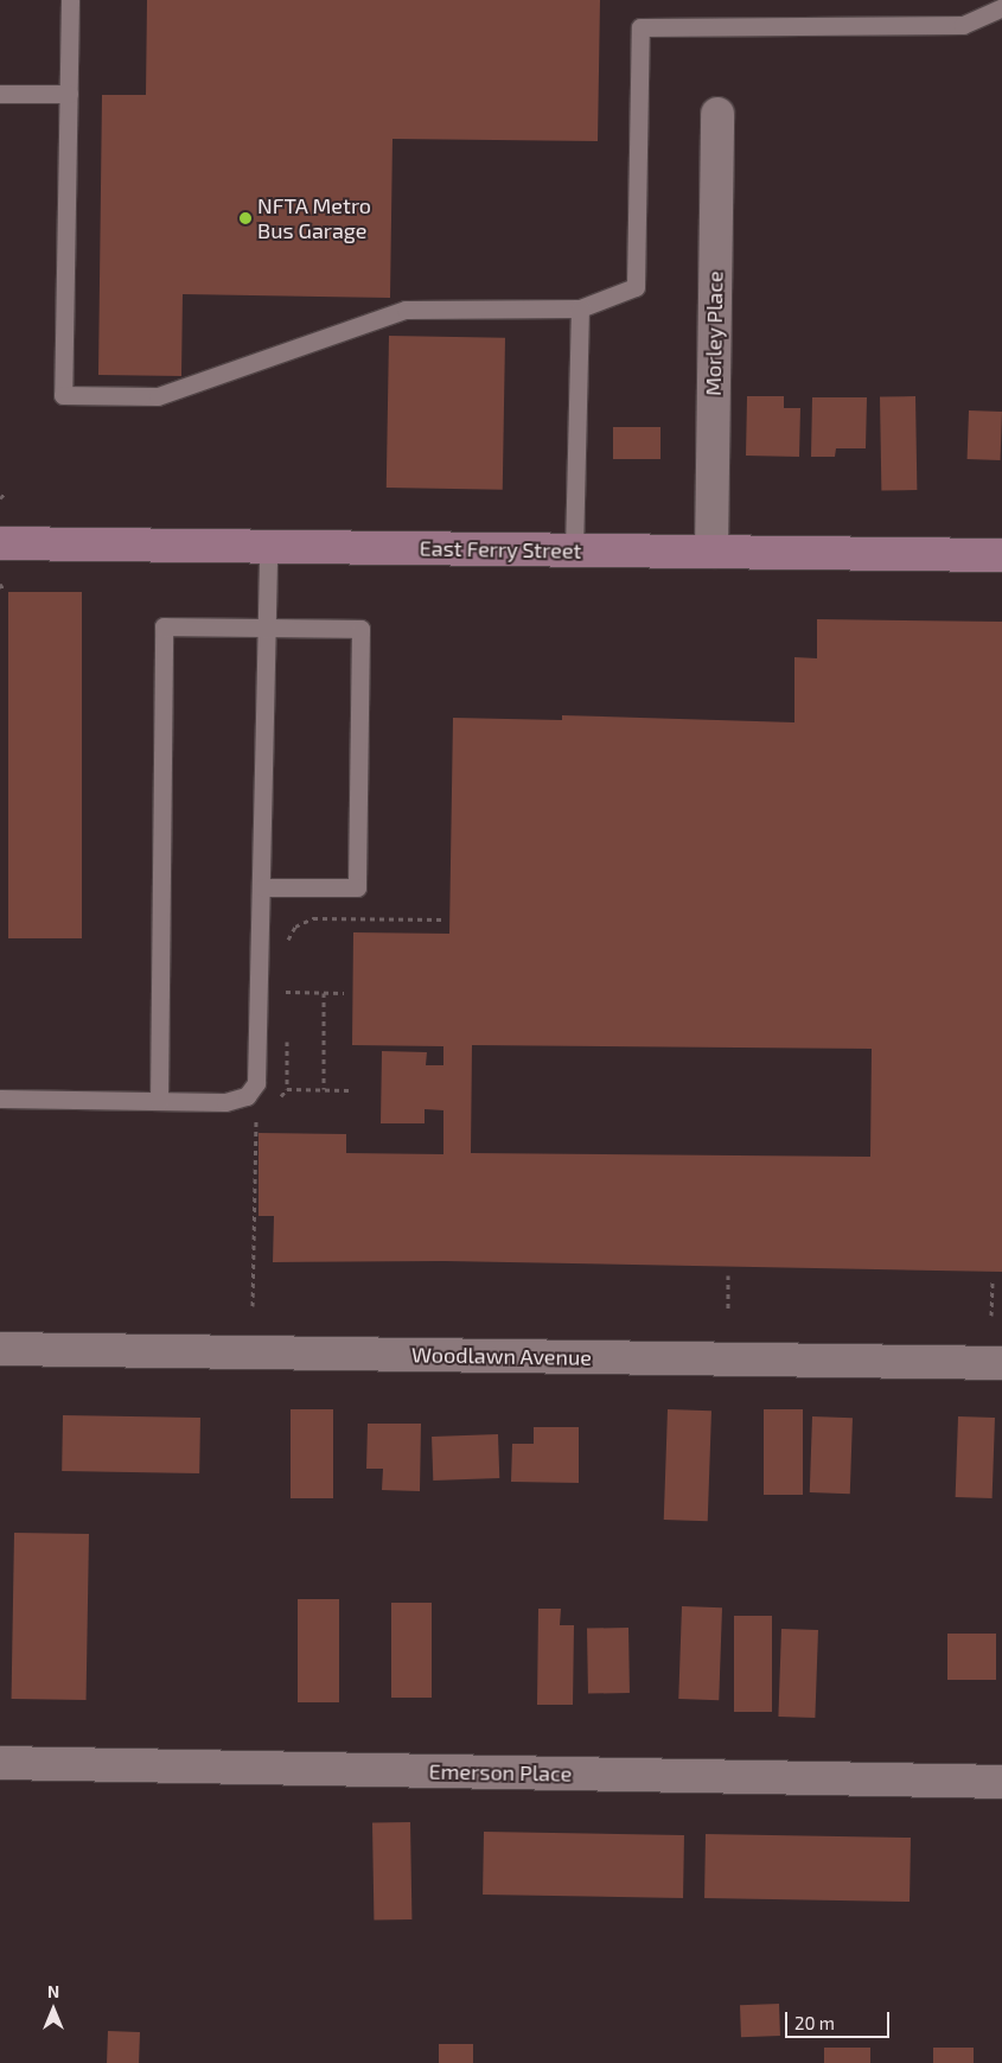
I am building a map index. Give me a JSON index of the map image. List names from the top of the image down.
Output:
{
  "streets": {
    "street": [
      "Morley Place",
      "East Ferry Street",
      "Woodlawn Avenue",
      "Emerson Place"
    ]
  },
  "crossings": [
    ["Morley Place", "East Ferry Street"]
  ],
  "places": ["NFTA Metro Bus Garage"],
  "scale_bar": "20 m",
  "north": "top"
}
